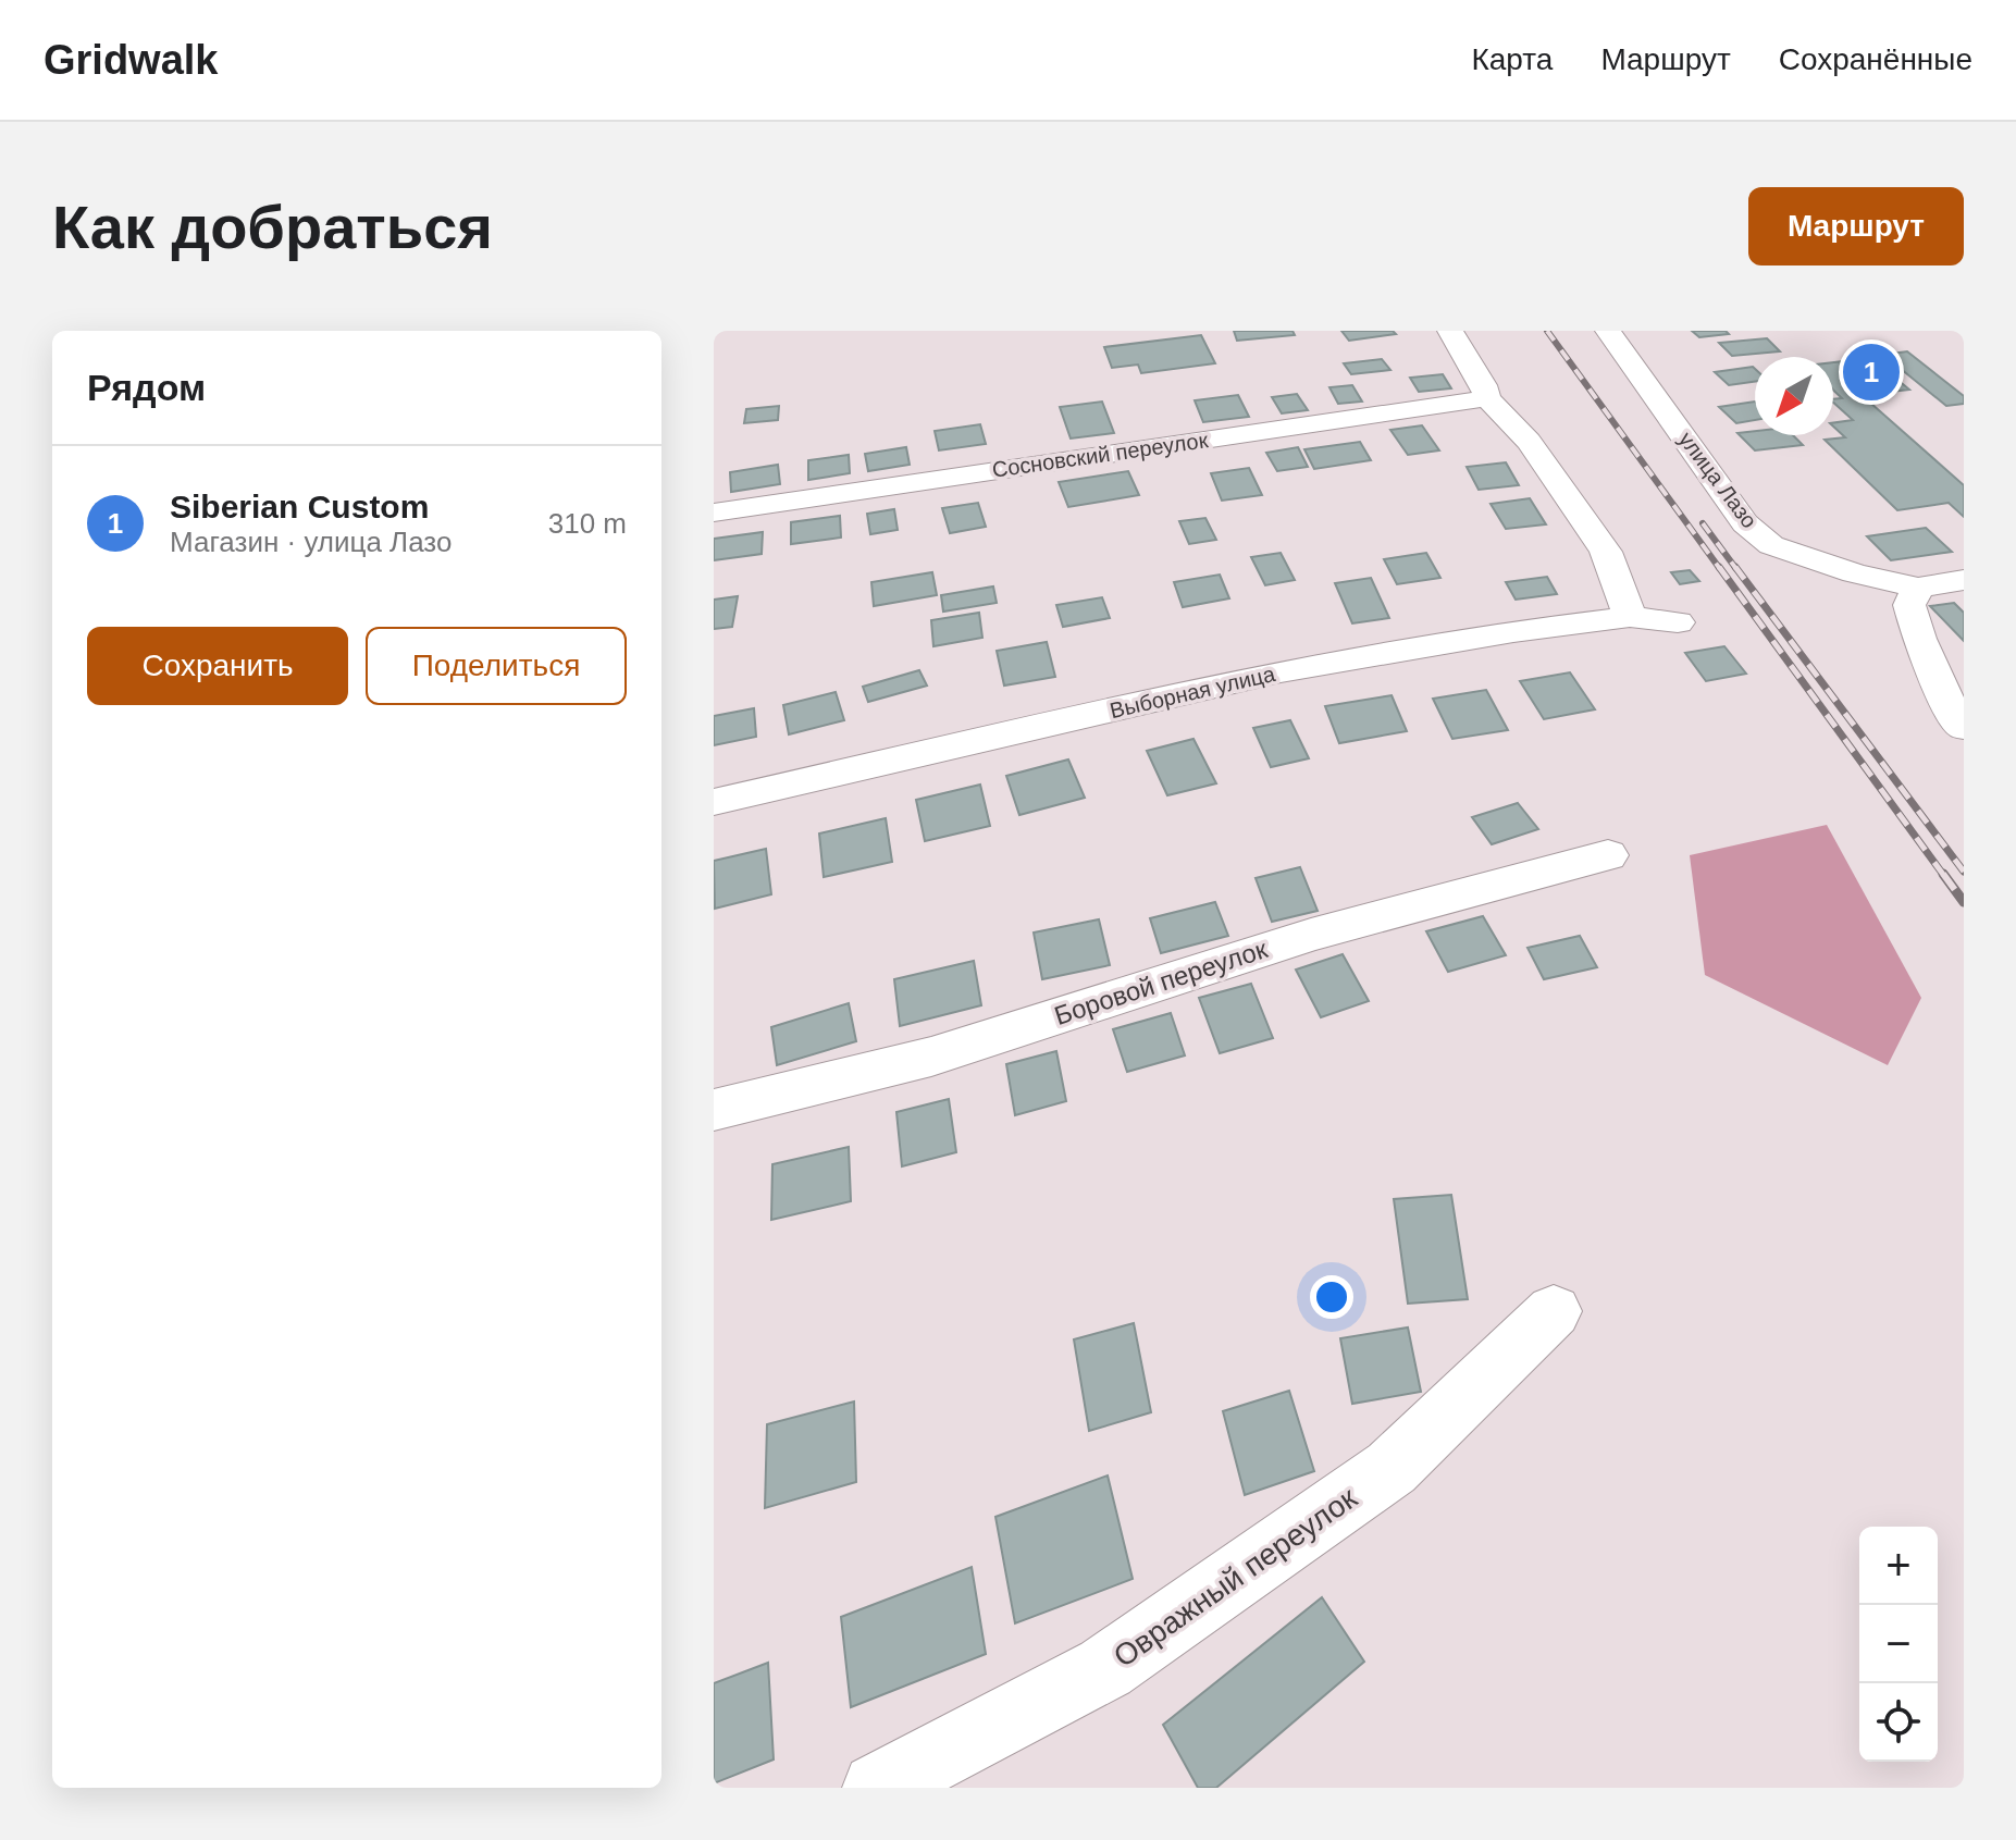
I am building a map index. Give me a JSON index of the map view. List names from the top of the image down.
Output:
{
  "streets": {
    "street": [
      "Сосновский переулок",
      "улица Лазо",
      "Выборная улица",
      "Боровой переулок",
      "Овражный переулок"
    ]
  },
  "north": "bottom left",
  "page": {
    "header": "Gridwalk",
    "nav": ["Карта", "Маршрут", "Сохранённые"],
    "buttons": [
      "Маршрут",
      ["Сохранить", "Поделиться"]
    ],
    "title": "Как добраться",
    "heading": "Рядом",
    "pins": "1",
    "list": [
      {
        "mark": "1",
        "name": "Siberian Custom",
        "note": "Магазин · улица Лазо",
        "value": "310 m"
      }
    ],
    "map_buttons": ["+", "−"]
  }
}
